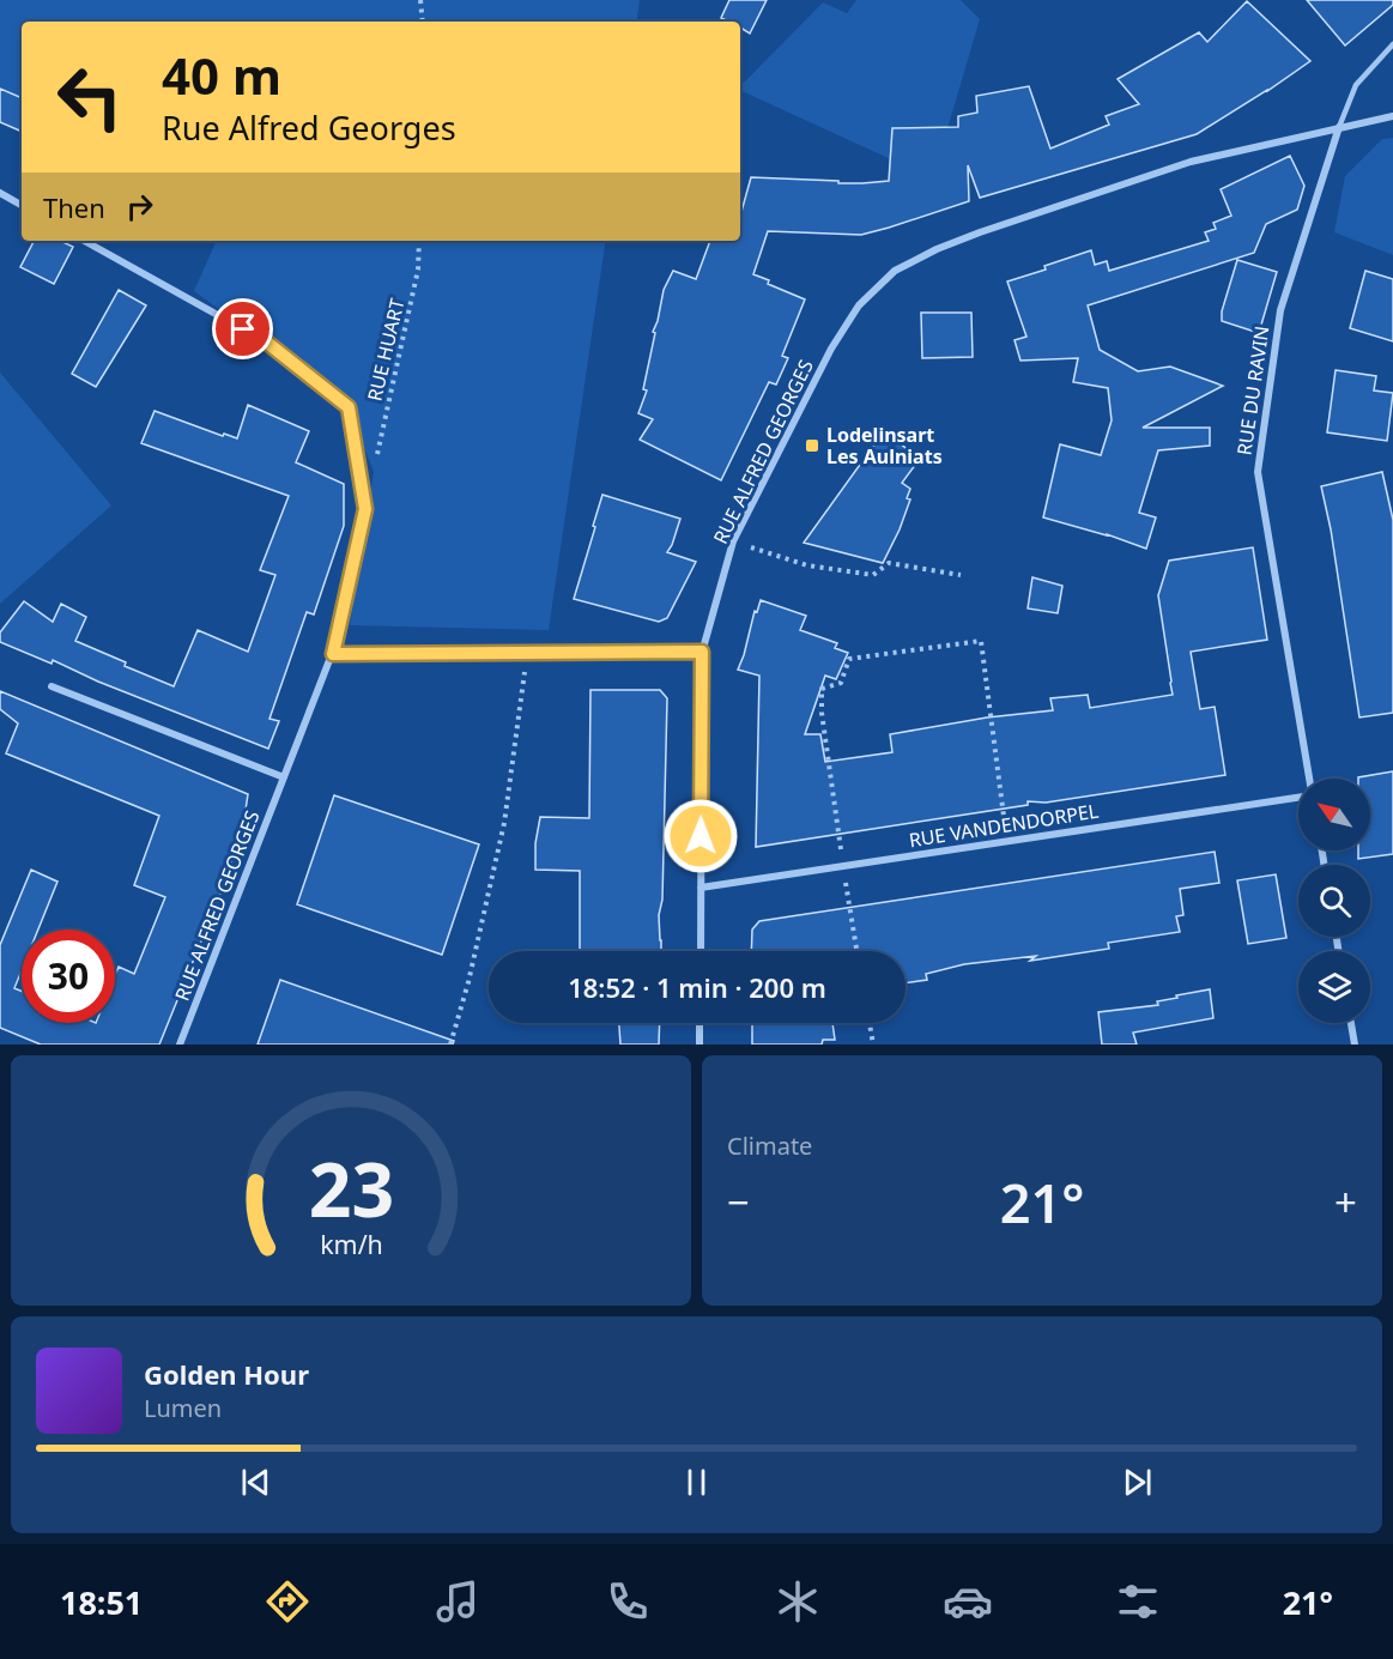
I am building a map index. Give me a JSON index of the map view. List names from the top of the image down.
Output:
{
  "streets": {
    "street": ["RUE DU RAVIN", "RUE ALFRED GEORGES", "RUE VANDENDORPEL"],
    "path": ["RUE HUART"]
  },
  "crossings": [
    ["RUE DU RAVIN", "RUE ALFRED GEORGES"],
    ["RUE ALFRED GEORGES", "RUE VANDENDORPEL"]
  ],
  "places": {
    "transit": ["Lodelinsart Les Aulniats"]
  },
  "north": "top left",
  "page": {
    "turn": ["40 m", "Rue Alfred Georges"],
    "then": "Then",
    "limit": "30",
    "trip": "18:52 · 1 min · 200 m",
    "tile": "Climate",
    "heat": ["−", "21°", "+"],
    "song": ["Golden Hour", "Lumen"],
    "tabs": ["18:51", "21°"],
    "gauge": ["23", "km/h"]
  }
}
